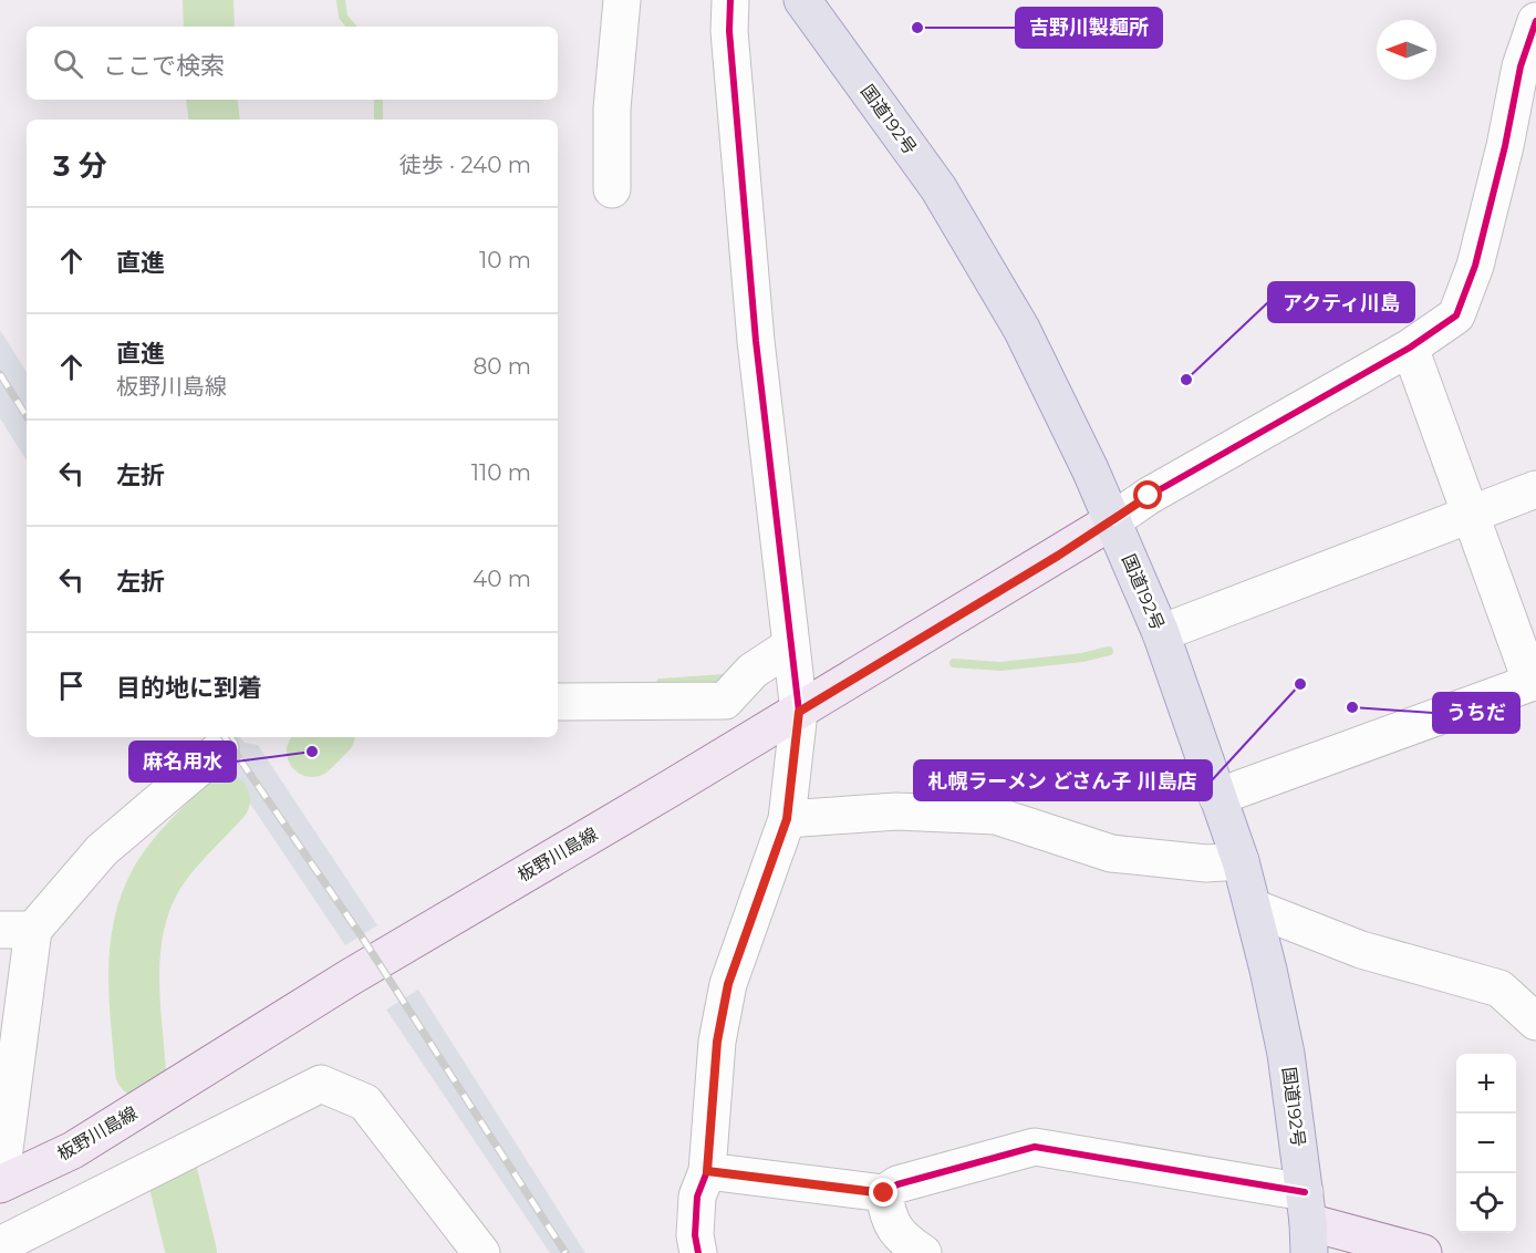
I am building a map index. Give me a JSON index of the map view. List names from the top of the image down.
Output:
{
  "streets": {
    "highway": ["国道192号"],
    "main road": ["板野川島線"]
  },
  "crossings": [
    ["国道192号", "板野川島線"]
  ],
  "places": [
    "吉野川製麺所",
    "アクティ川島",
    "札幌ラーメン どさん子 川島店",
    "うちだ",
    "麻名用水"
  ],
  "north": "left",
  "page": {
    "search": "ここで検索",
    "heading": ["3 分", "徒歩 · 240 m"],
    "list": [
      ["直進", "10 m"],
      ["直進", "板野川島線", "80 m"],
      ["左折", "110 m"],
      ["左折", "40 m"],
      "目的地に到着"
    ],
    "map_buttons": ["+", "−"]
  }
}
